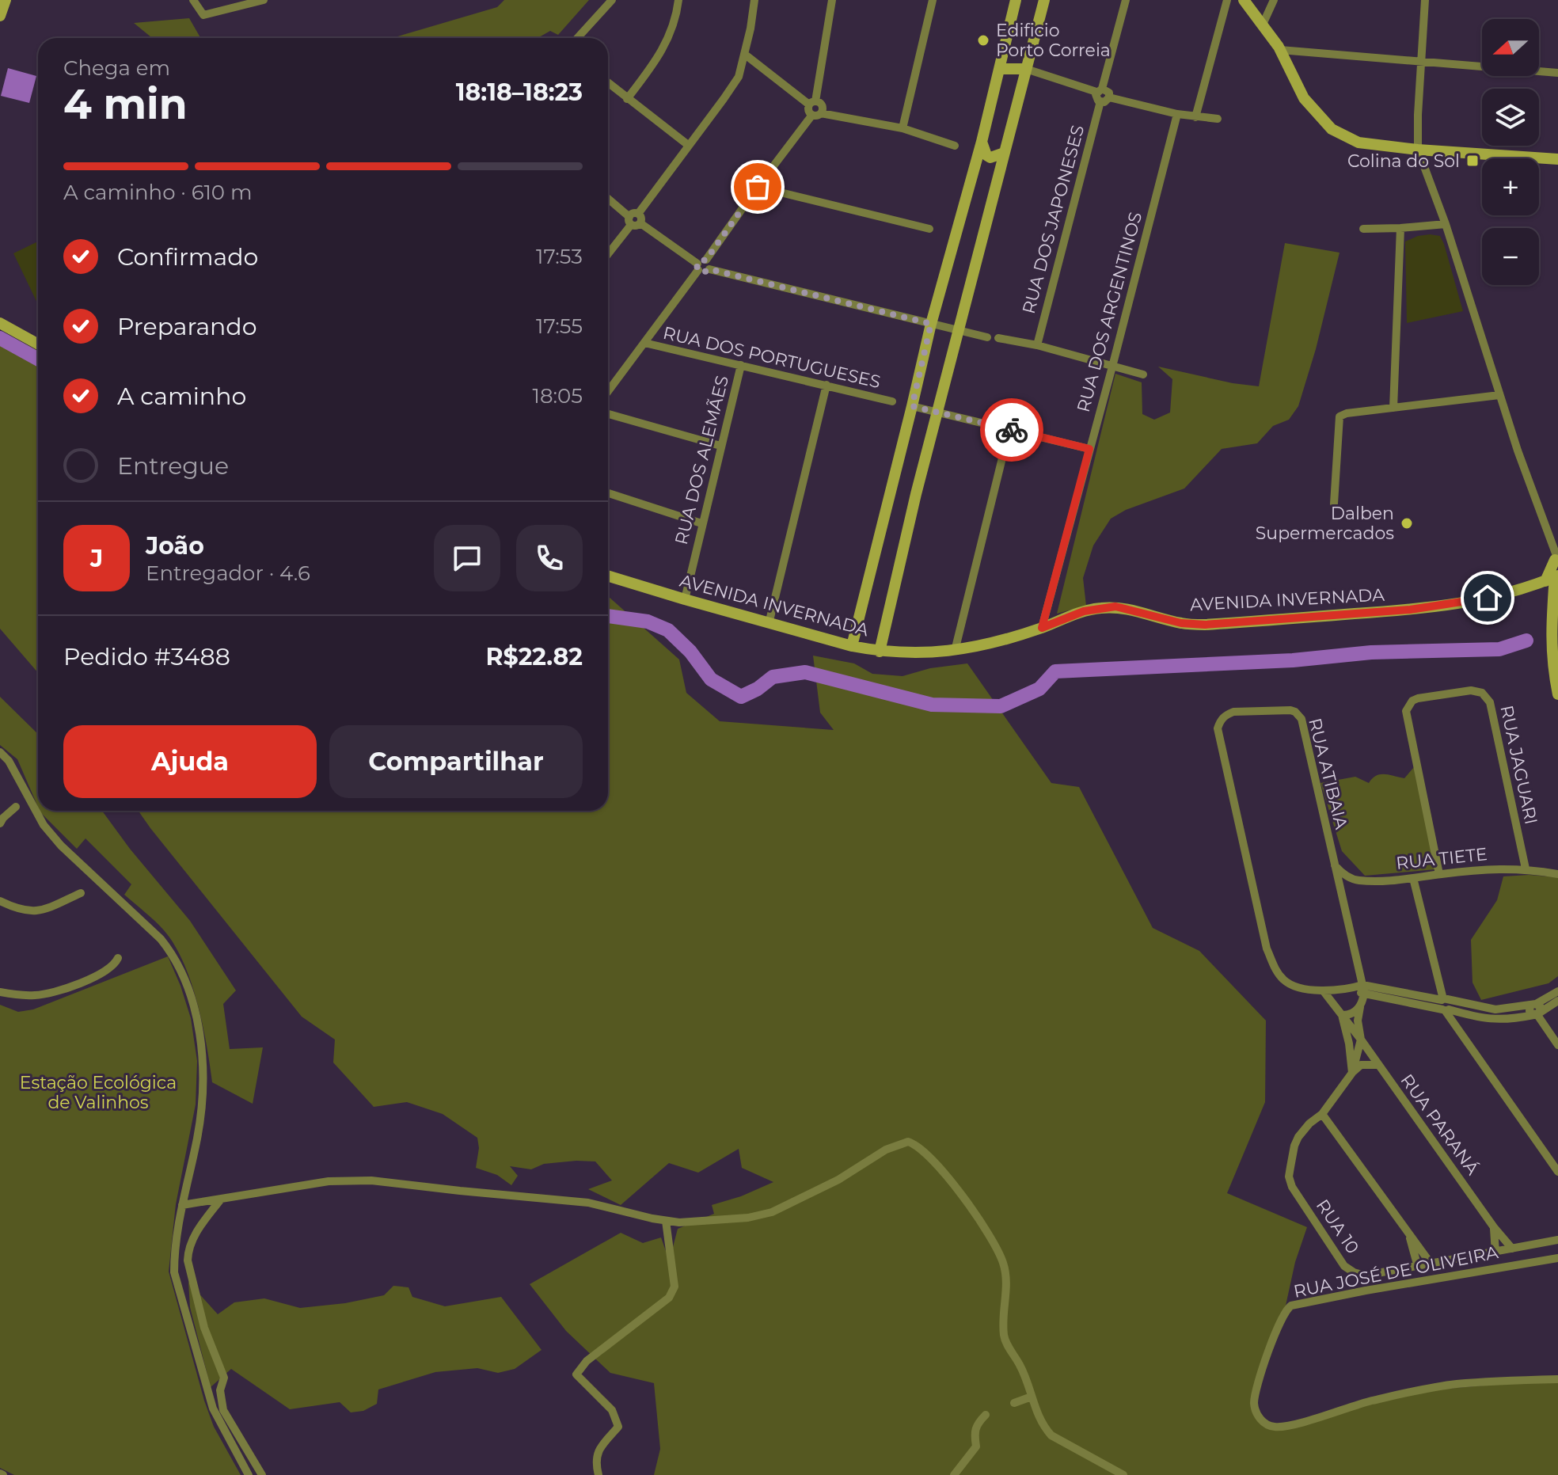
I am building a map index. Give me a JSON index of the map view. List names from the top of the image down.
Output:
{
  "streets": {
    "main road": ["AVENIDA INVERNADA"],
    "street": [
      "RUA DOS JAPONESES",
      "RUA DOS ARGENTINOS",
      "RUA DOS PORTUGUESES",
      "RUA DOS ALEMÃES",
      "RUA JAGUARI",
      "RUA ATIBAIA",
      "RUA TIETE",
      "RUA PARANÁ",
      "RUA 10",
      "RUA JOSÉ DE OLIVEIRA"
    ]
  },
  "crossings": [
    ["RUA DOS ARGENTINOS", "AVENIDA INVERNADA"],
    ["RUA DOS PORTUGUESES", "RUA DOS ALEMÃES"],
    ["RUA DOS ALEMÃES", "AVENIDA INVERNADA"],
    ["RUA JAGUARI", "RUA TIETE"],
    ["RUA ATIBAIA", "RUA TIETE"],
    ["RUA ATIBAIA", "RUA PARANÁ"]
  ],
  "parks": ["Estação Ecológica de Valinhos"],
  "places": {
    "other": ["Edificio Porto Correia", "Dalben Supermercados"],
    "transit": ["Colina do Sol"]
  },
  "north": "left",
  "page": {
    "map_buttons": ["+", "−"],
    "heading": ["4 min", "Chega em", "18:18–18:23"],
    "panel": [
      "João",
      "Entregador · 4.6",
      "Pedido #3488",
      "R$22.82"
    ],
    "bar": "A caminho · 610 m",
    "list": [
      ["Confirmado", "17:53"],
      ["Preparando", "17:55"],
      ["A caminho", "18:05"],
      "Entregue"
    ],
    "round": "J",
    "buttons": ["Ajuda", "Compartilhar"]
  }
}
